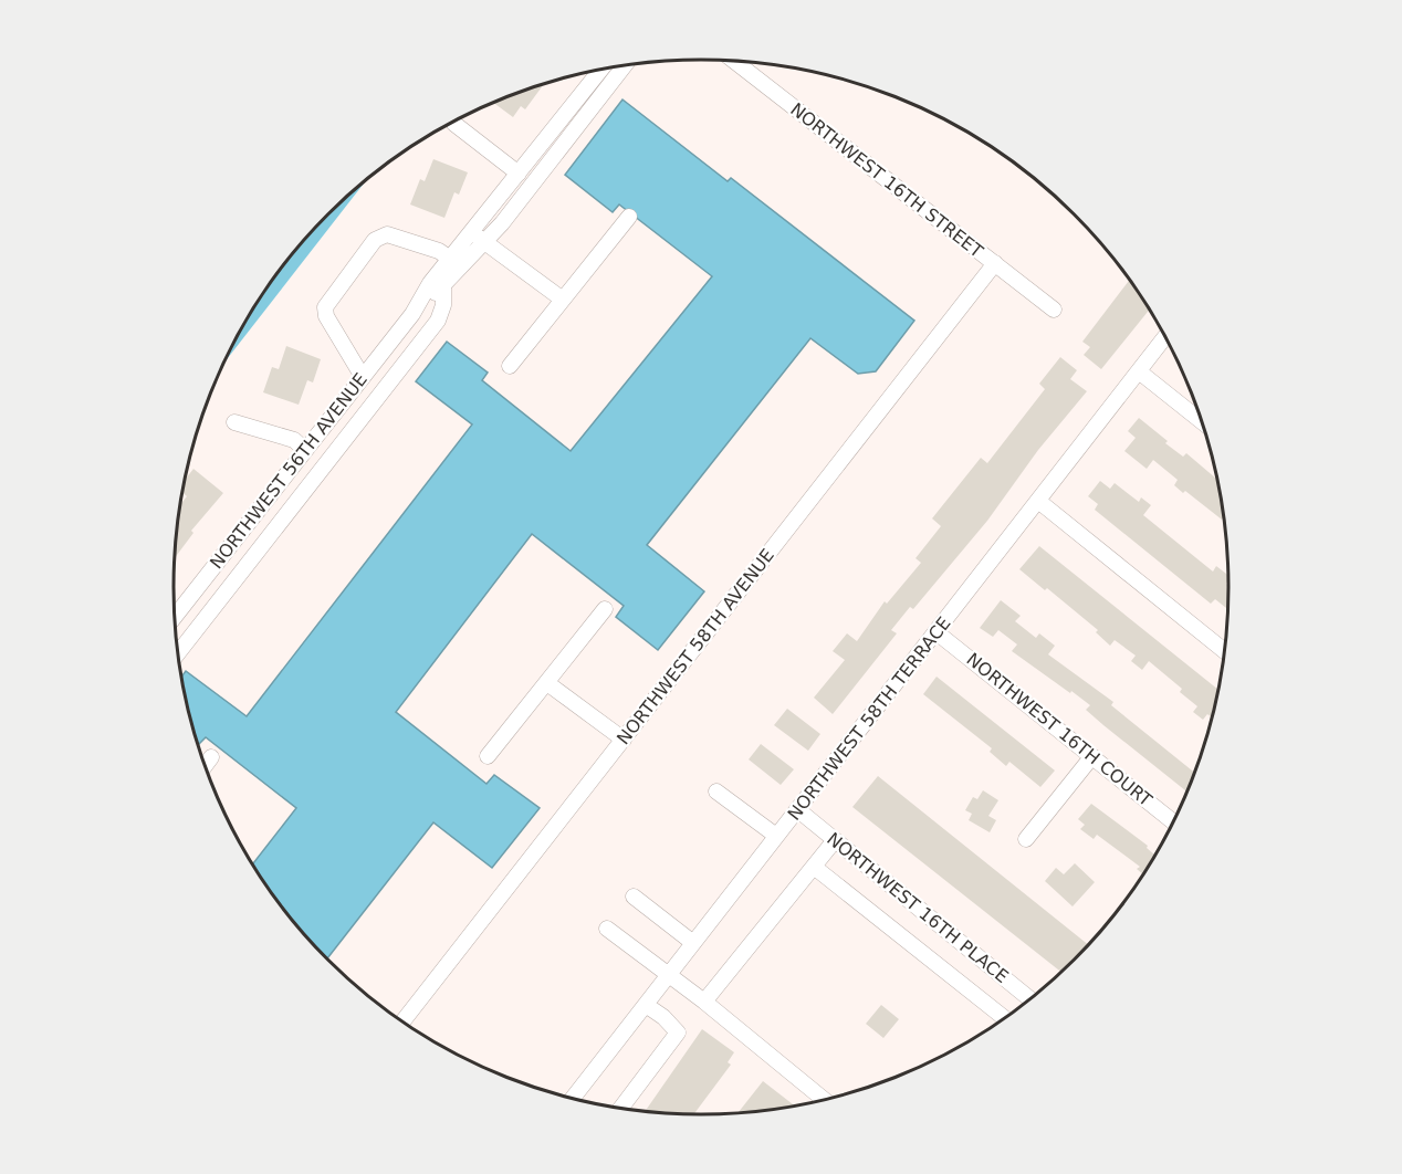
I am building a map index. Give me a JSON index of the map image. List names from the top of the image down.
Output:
{
  "streets": {
    "street": [
      "NORTHWEST 16TH STREET",
      "NORTHWEST 56TH AVENUE",
      "NORTHWEST 58TH AVENUE",
      "NORTHWEST 58TH TERRACE",
      "NORTHWEST 16TH COURT",
      "NORTHWEST 16TH PLACE"
    ]
  },
  "crossings": [
    ["NORTHWEST 16TH STREET", "NORTHWEST 58TH AVENUE"],
    ["NORTHWEST 58TH TERRACE", "NORTHWEST 16TH COURT"],
    ["NORTHWEST 58TH TERRACE", "NORTHWEST 16TH PLACE"]
  ]
}
